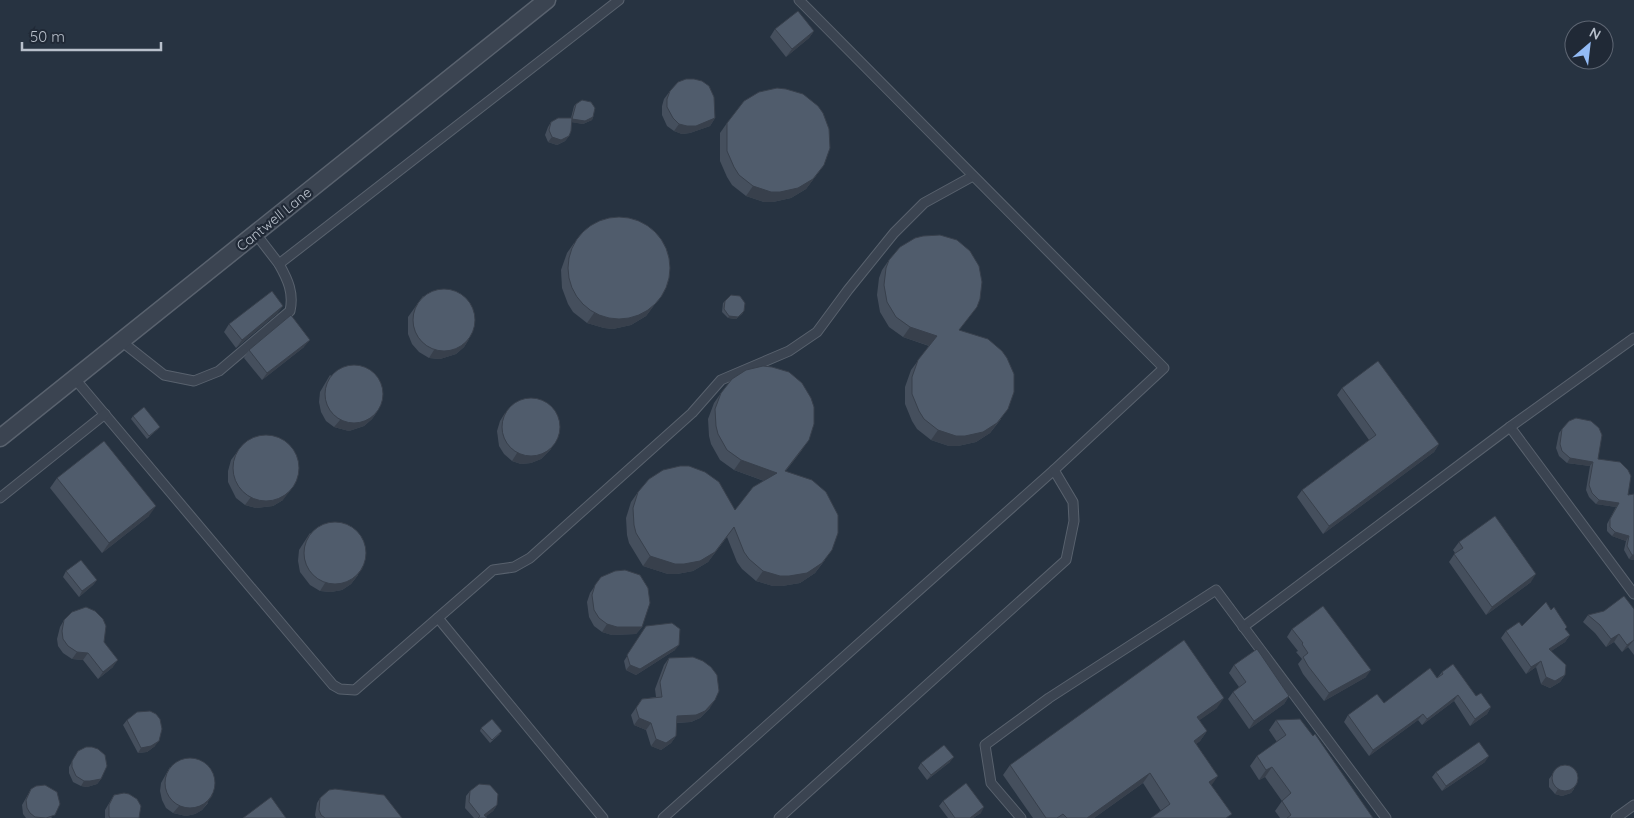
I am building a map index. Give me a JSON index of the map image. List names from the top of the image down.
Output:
{
  "streets": {
    "street": ["Cantwell Lane"]
  },
  "scale_bar": "50 m",
  "north": "top right"
}
